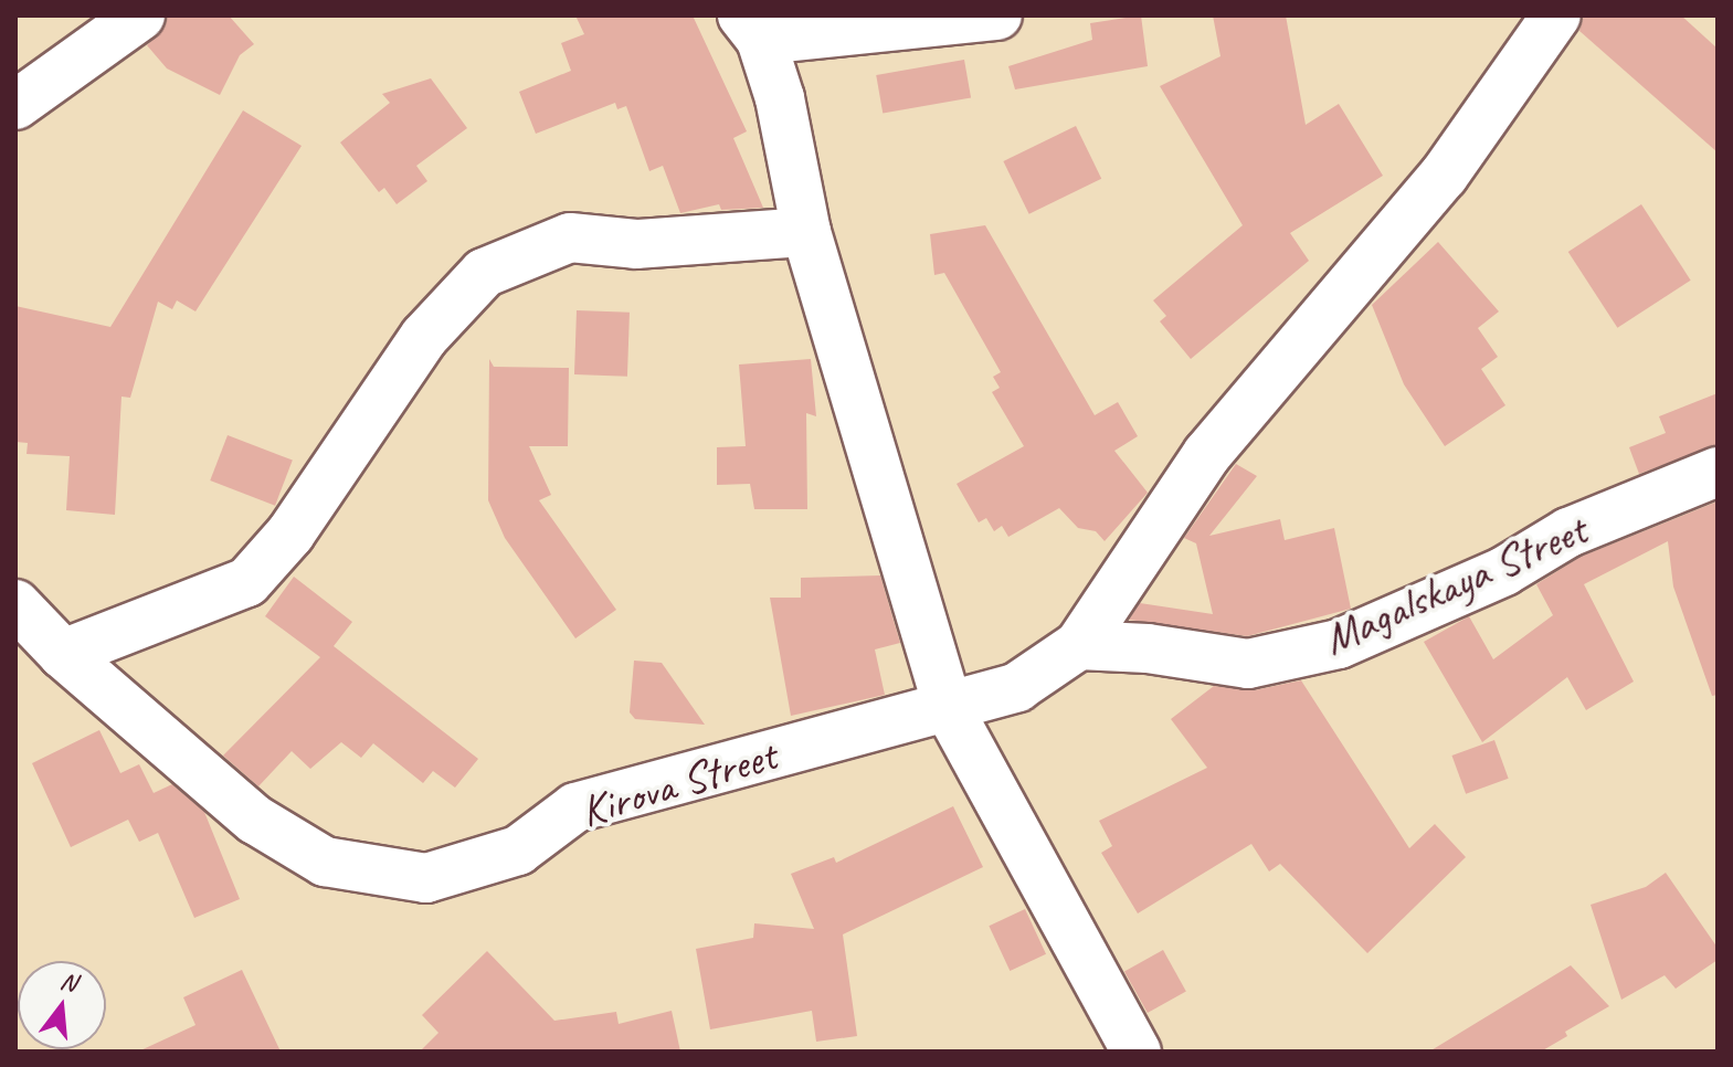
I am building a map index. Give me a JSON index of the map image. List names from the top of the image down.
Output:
{
  "streets": {
    "street": ["Magalskaya Street", "Kirova Street"]
  },
  "crossings": [
    ["Magalskaya Street", "Kirova Street"]
  ],
  "north": "top"
}
